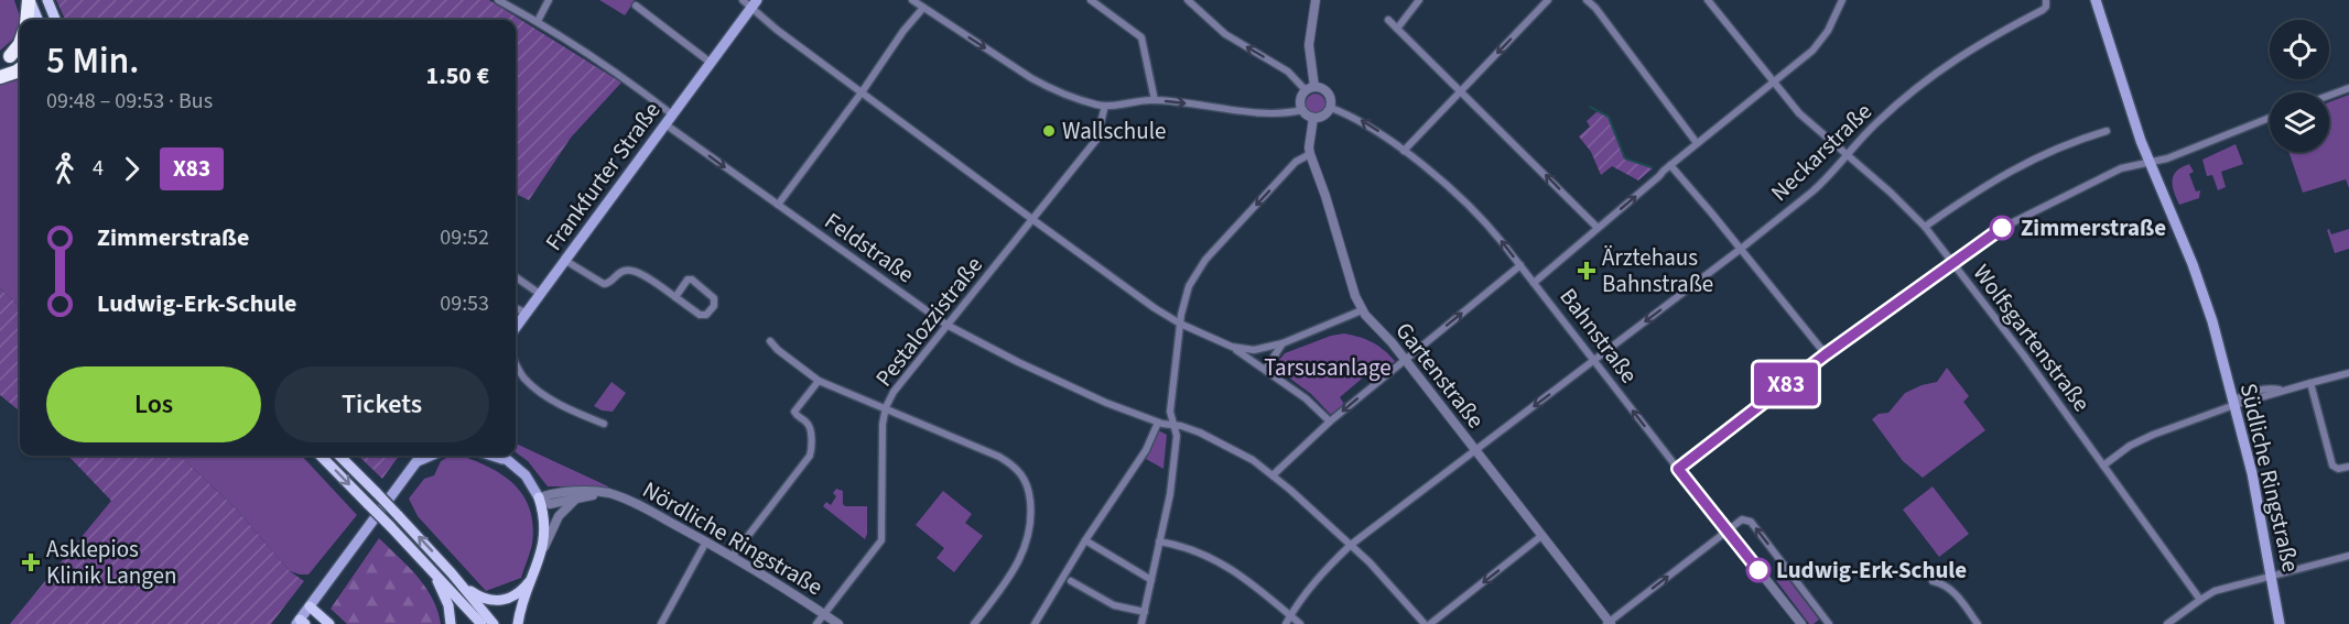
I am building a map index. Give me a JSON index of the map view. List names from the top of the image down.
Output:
{
  "streets": {
    "main road": ["Frankfurter Straße", "Südliche Ringstraße"],
    "street": [
      "Neckarstraße",
      "Feldstraße",
      "Pestalozzistraße",
      "Bahnstraße",
      "Wolfsgartenstraße",
      "Gartenstraße",
      "Nördliche Ringstraße"
    ]
  },
  "crossings": [
    ["Neckarstraße", "Feldstraße"],
    ["Neckarstraße", "Bahnstraße"],
    ["Neckarstraße", "Wolfsgartenstraße"],
    ["Neckarstraße", "Gartenstraße"],
    ["Frankfurter Straße", "Feldstraße"],
    ["Feldstraße", "Pestalozzistraße"],
    ["Pestalozzistraße", "Nördliche Ringstraße"],
    ["Bahnstraße", "Gartenstraße"]
  ],
  "one_way": ["Bahnstraße"],
  "parks": ["Tarsusanlage"],
  "places": {
    "other": ["Wallschule", "Zimmerstraße", "Ludwig-Erk-Schule"],
    "health": ["Ärztehaus Bahnstraße", "Asklepios Klinik Langen"]
  },
  "lines": ["bus line X83"],
  "page": {
    "on_map": "X83",
    "heading": ["5 Min.", "09:48 – 09:53 · Bus", "1.50 €"],
    "legs": ["4", "X83"],
    "list": [
      {
        "name": "Zimmerstraße",
        "value": "09:52"
      },
      {
        "name": "Ludwig-Erk-Schule",
        "value": "09:53"
      }
    ],
    "buttons": ["Los", "Tickets"]
  }
}
